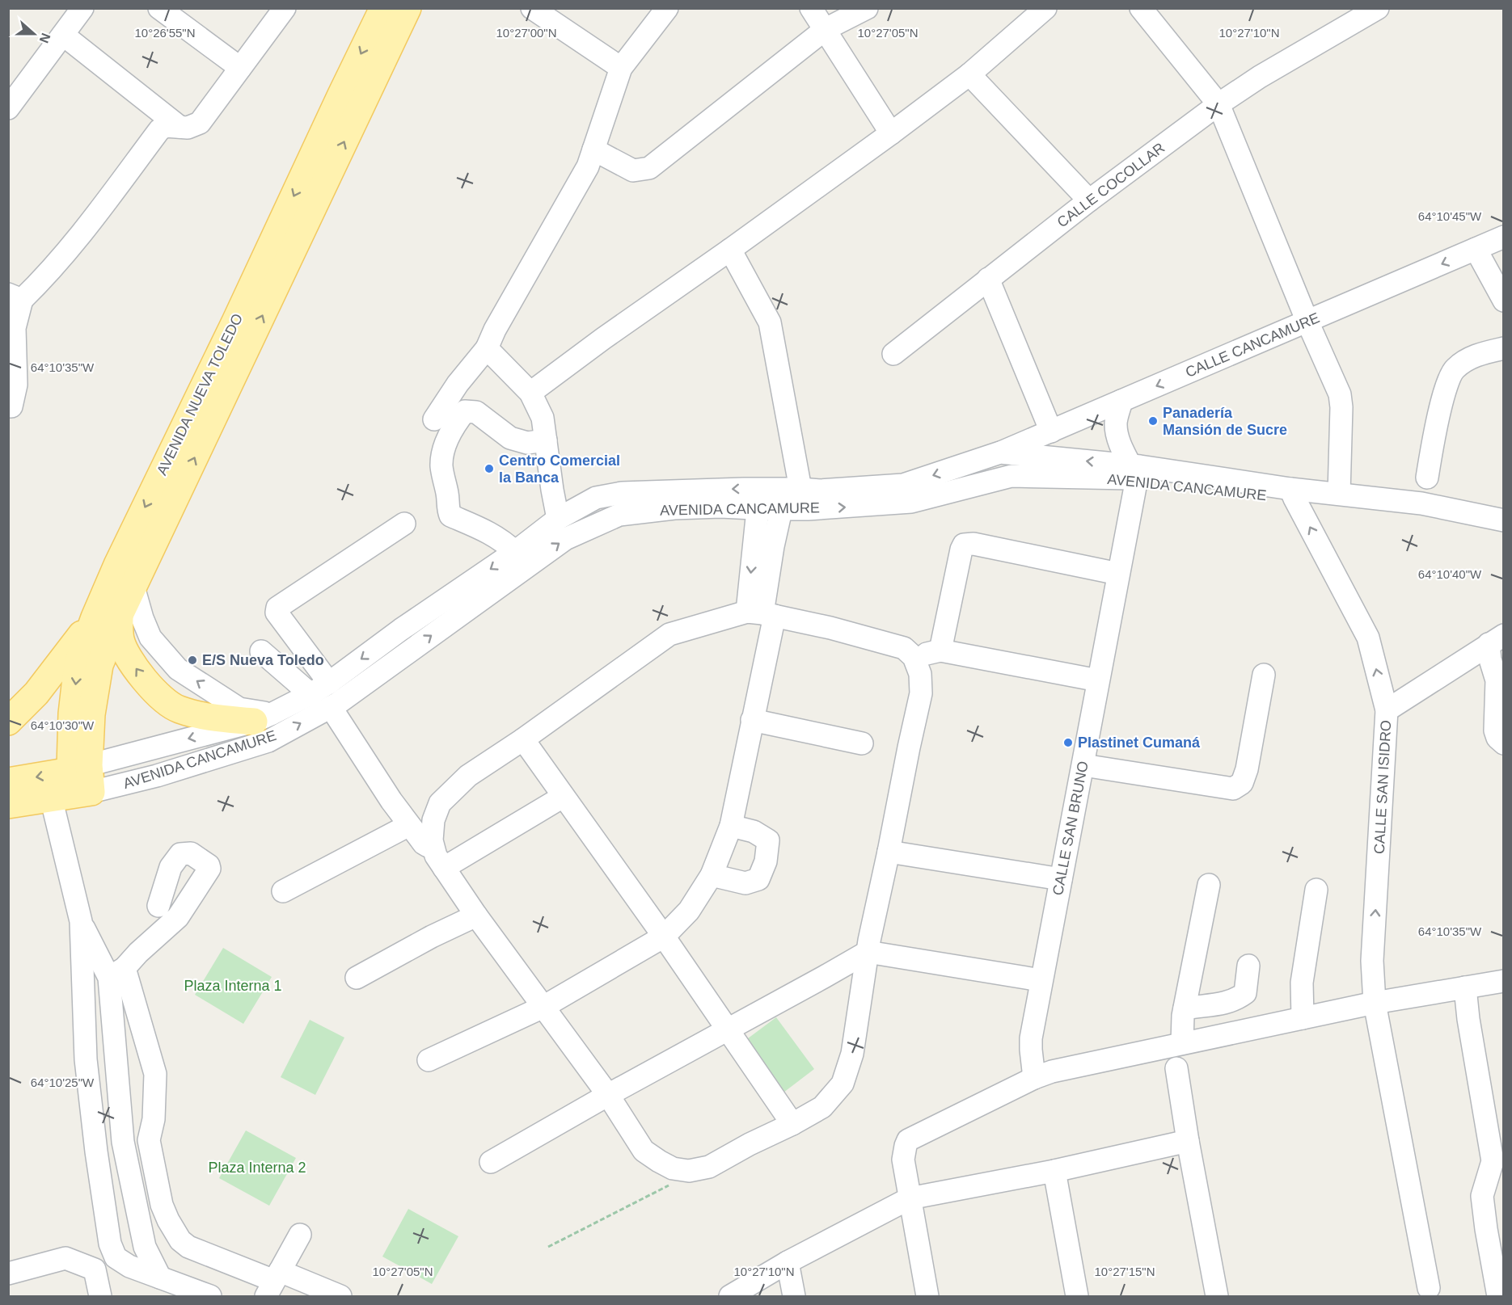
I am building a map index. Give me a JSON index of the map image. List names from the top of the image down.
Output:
{
  "streets": {
    "main road": ["AVENIDA NUEVA TOLEDO", "AVENIDA CANCAMURE"],
    "street": [
      "CALLE COCOLLAR",
      "CALLE CANCAMURE",
      "CALLE SAN ISIDRO",
      "CALLE SAN BRUNO"
    ]
  },
  "crossings": [
    ["CALLE CANCAMURE", "AVENIDA CANCAMURE"],
    ["AVENIDA NUEVA TOLEDO", "AVENIDA CANCAMURE"],
    ["AVENIDA CANCAMURE", "CALLE SAN ISIDRO"],
    ["AVENIDA CANCAMURE", "CALLE SAN BRUNO"]
  ],
  "one_way": ["CALLE CANCAMURE"],
  "parks": ["Plaza Interna 1", "Plaza Interna 2"],
  "places": [
    "Panadería Mansión de Sucre",
    "Centro Comercial la Banca",
    "E/S Nueva Toledo",
    "Plastinet Cumaná"
  ],
  "north": "right",
  "coordinates": [
    "10°26'55\"N",
    "10°27'00\"N",
    "10°27'05\"N",
    "10°27'10\"N",
    "64°10'45\"W",
    "64°10'35\"W",
    "64°10'40\"W",
    "64°10'30\"W",
    "64°10'25\"W",
    "10°27'15\"N"
  ]
}
